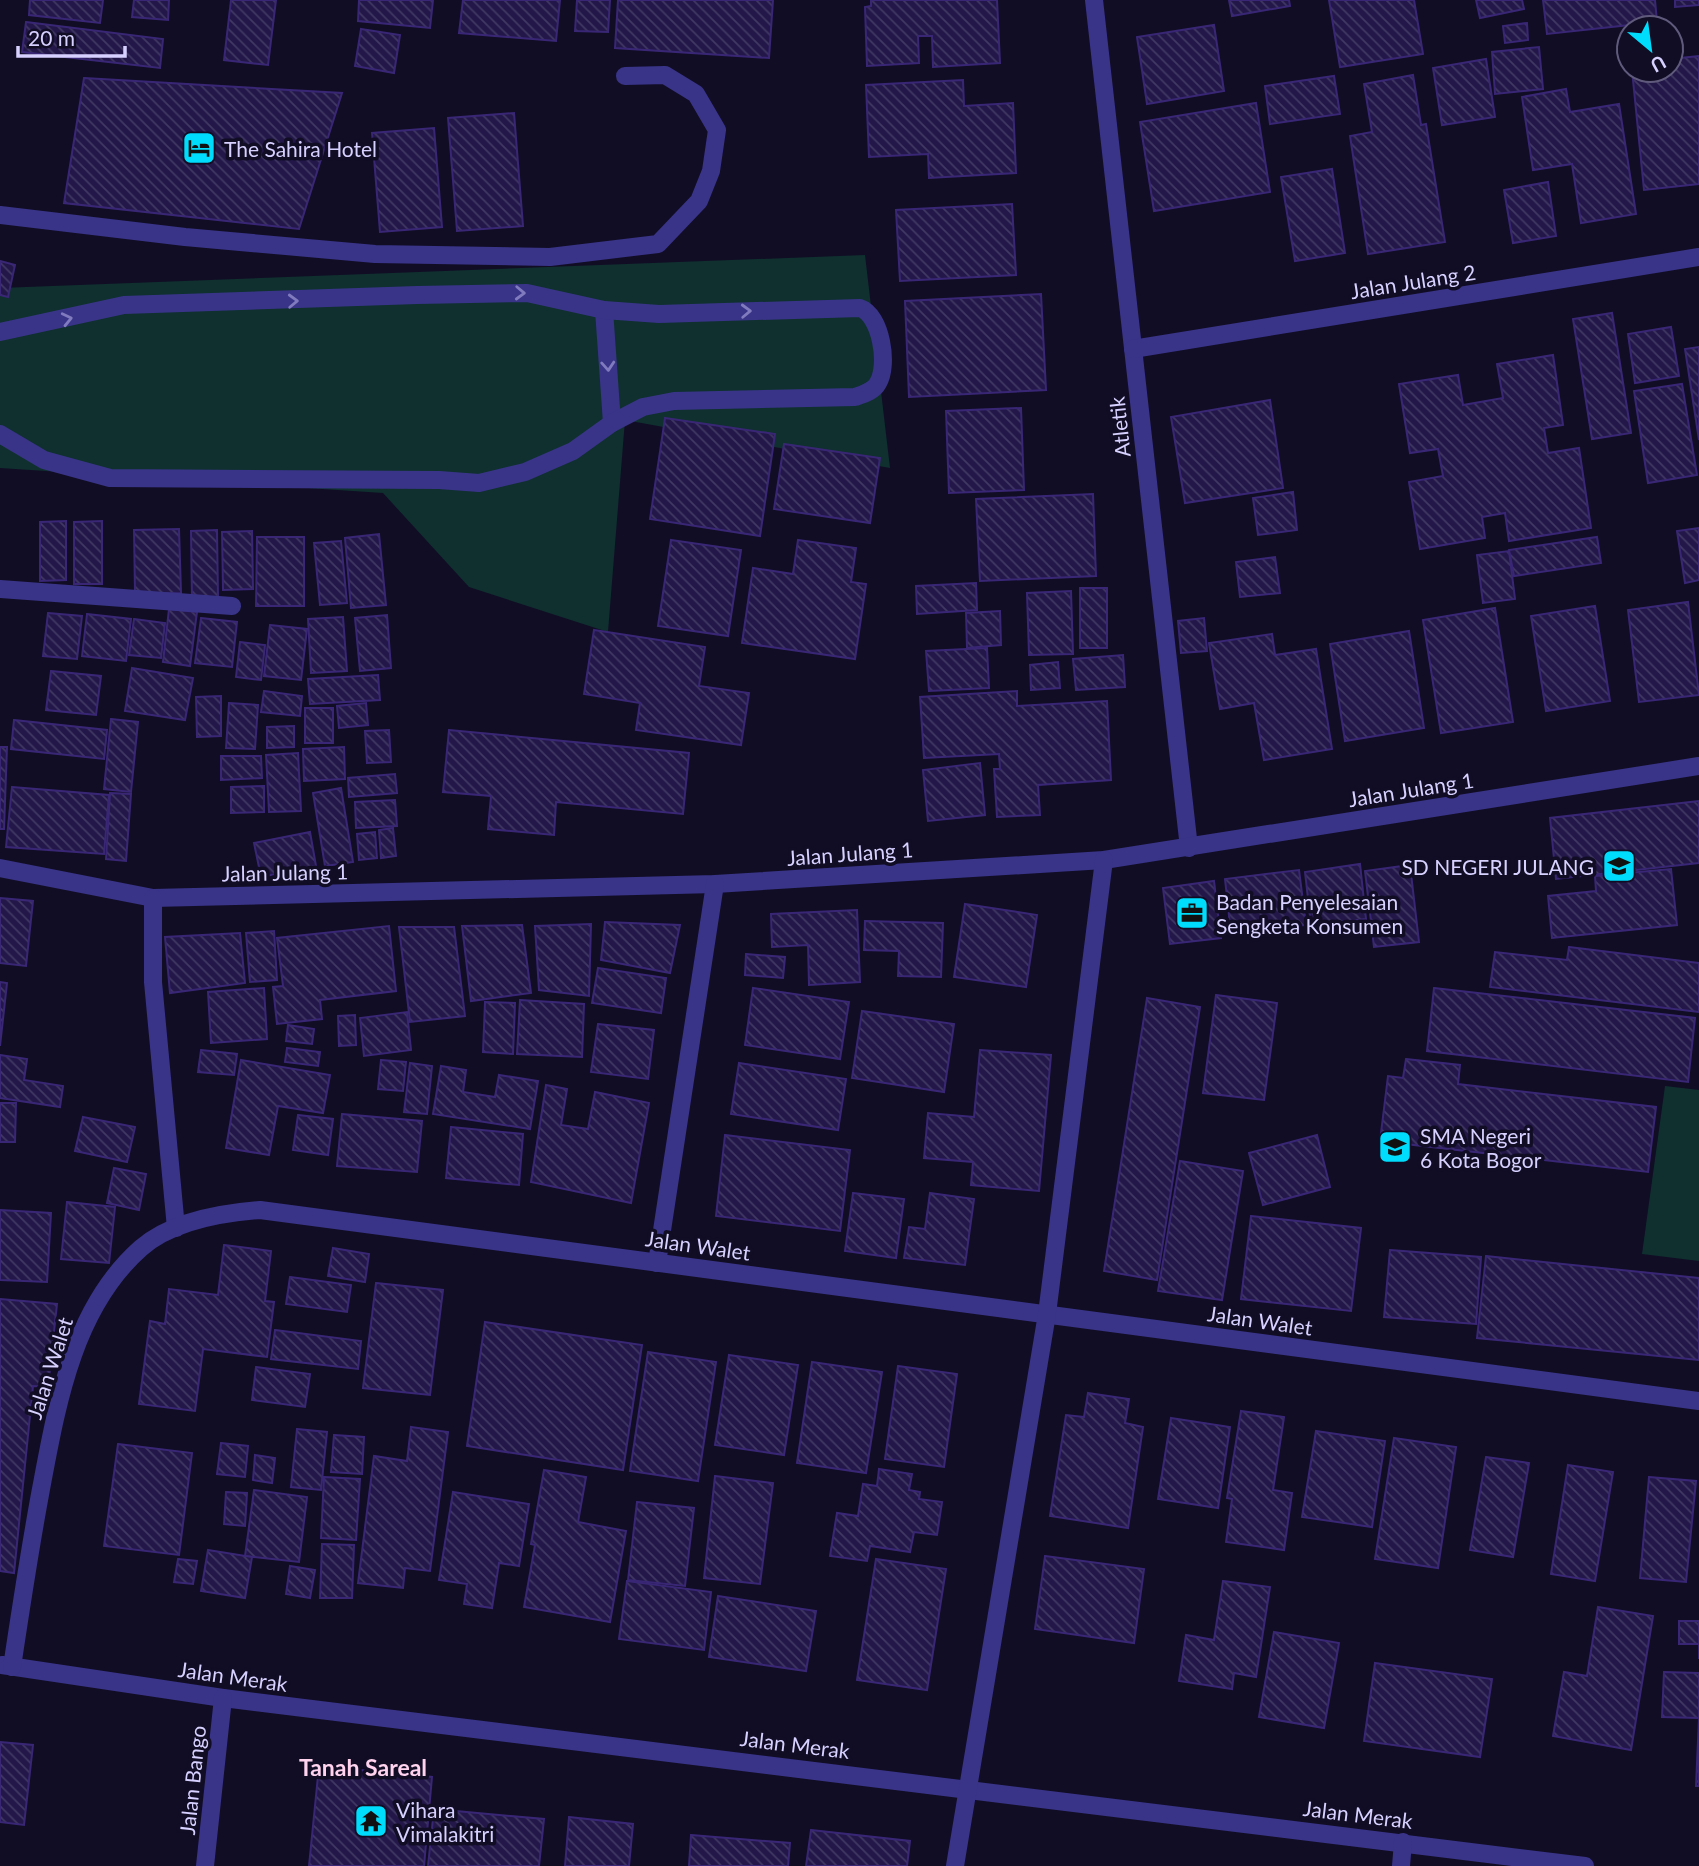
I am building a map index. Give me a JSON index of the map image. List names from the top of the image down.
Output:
{
  "streets": {
    "street": [
      "Jalan Julang 2",
      "Atletik",
      "Jalan Julang 1",
      "Jalan Walet",
      "Jalan Merak",
      "Jalan Bango"
    ]
  },
  "crossings": [
    ["Jalan Julang 2", "Atletik"],
    ["Atletik", "Jalan Julang 1"],
    ["Jalan Walet", "Jalan Merak"],
    ["Jalan Merak", "Jalan Bango"]
  ],
  "districts": ["Tanah Sareal"],
  "places": {
    "hotel": ["The Sahira Hotel"],
    "school or university": ["SD NEGERI JULANG", "SMA Negeri 6 Kota Bogor"],
    "office": ["Badan Penyelesaian Sengketa Konsumen"],
    "temple": ["Vihara Vimalakitri"]
  },
  "scale_bar": "20 m",
  "north": "bottom right"
}
